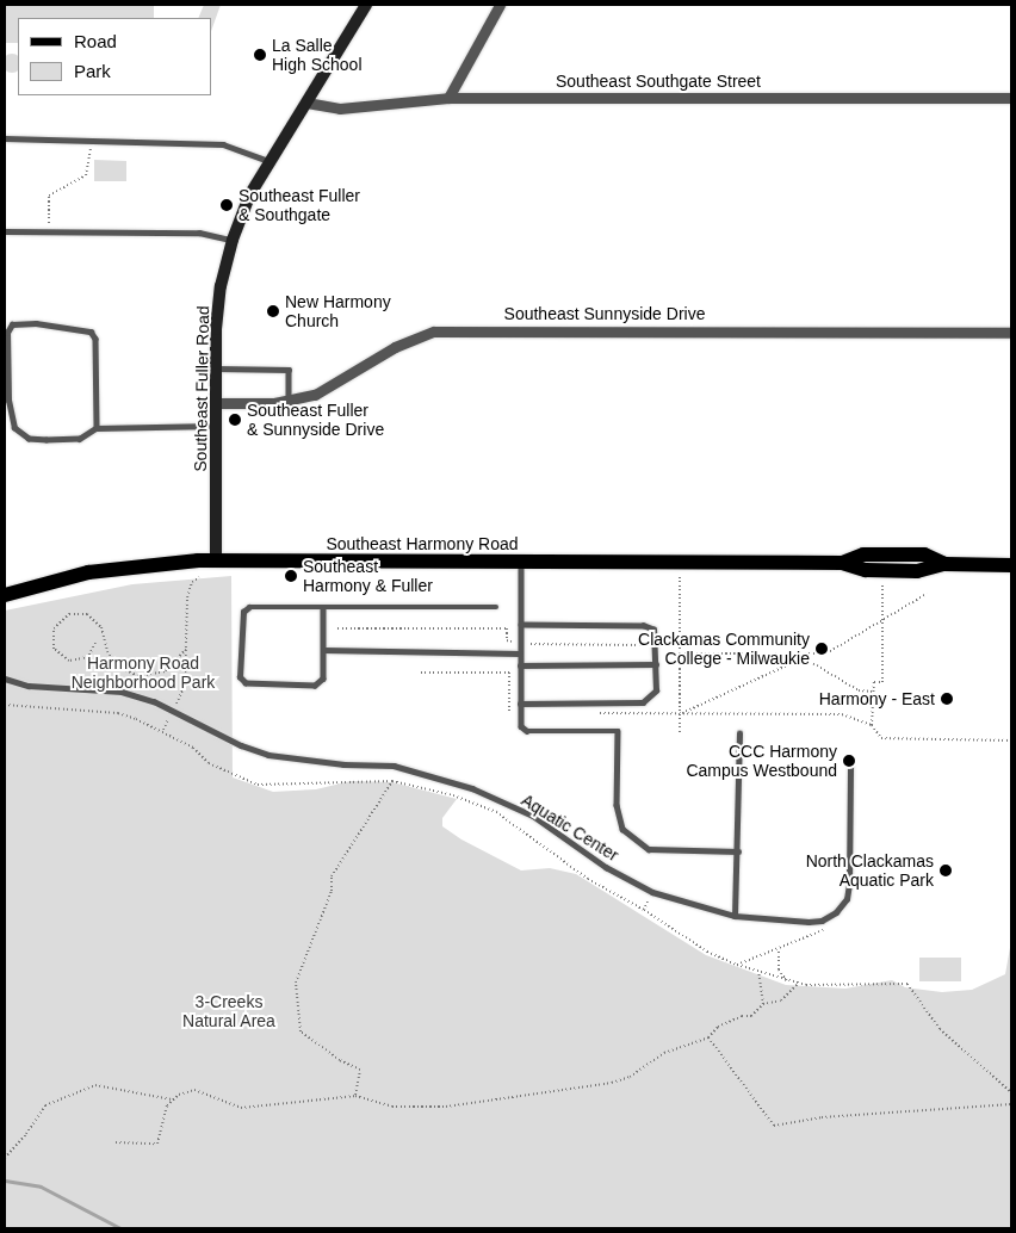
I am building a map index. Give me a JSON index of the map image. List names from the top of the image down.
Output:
{
  "streets": {
    "main road": ["Southeast Harmony Road"],
    "street": ["Southeast Southgate Street", "Southeast Sunnyside Drive", "Southeast Fuller Road"],
    "lane": ["Aquatic Center"]
  },
  "crossings": [
    ["Southeast Southgate Street", "Southeast Fuller Road"],
    ["Southeast Sunnyside Drive", "Southeast Fuller Road"],
    ["Southeast Fuller Road", "Southeast Harmony Road"]
  ],
  "parks": ["Harmony Road Neighborhood Park", "3-Creeks Natural Area"],
  "places": [
    "La Salle High School",
    "Southeast Fuller & Southgate",
    "New Harmony Church",
    "Southeast Fuller & Sunnyside Drive",
    "Southeast Harmony & Fuller",
    "Clackamas Community College - Milwaukie",
    "Harmony - East",
    "CCC Harmony Campus Westbound",
    "North Clackamas Aquatic Park"
  ],
  "legend": ["Road", "Park"]
}
